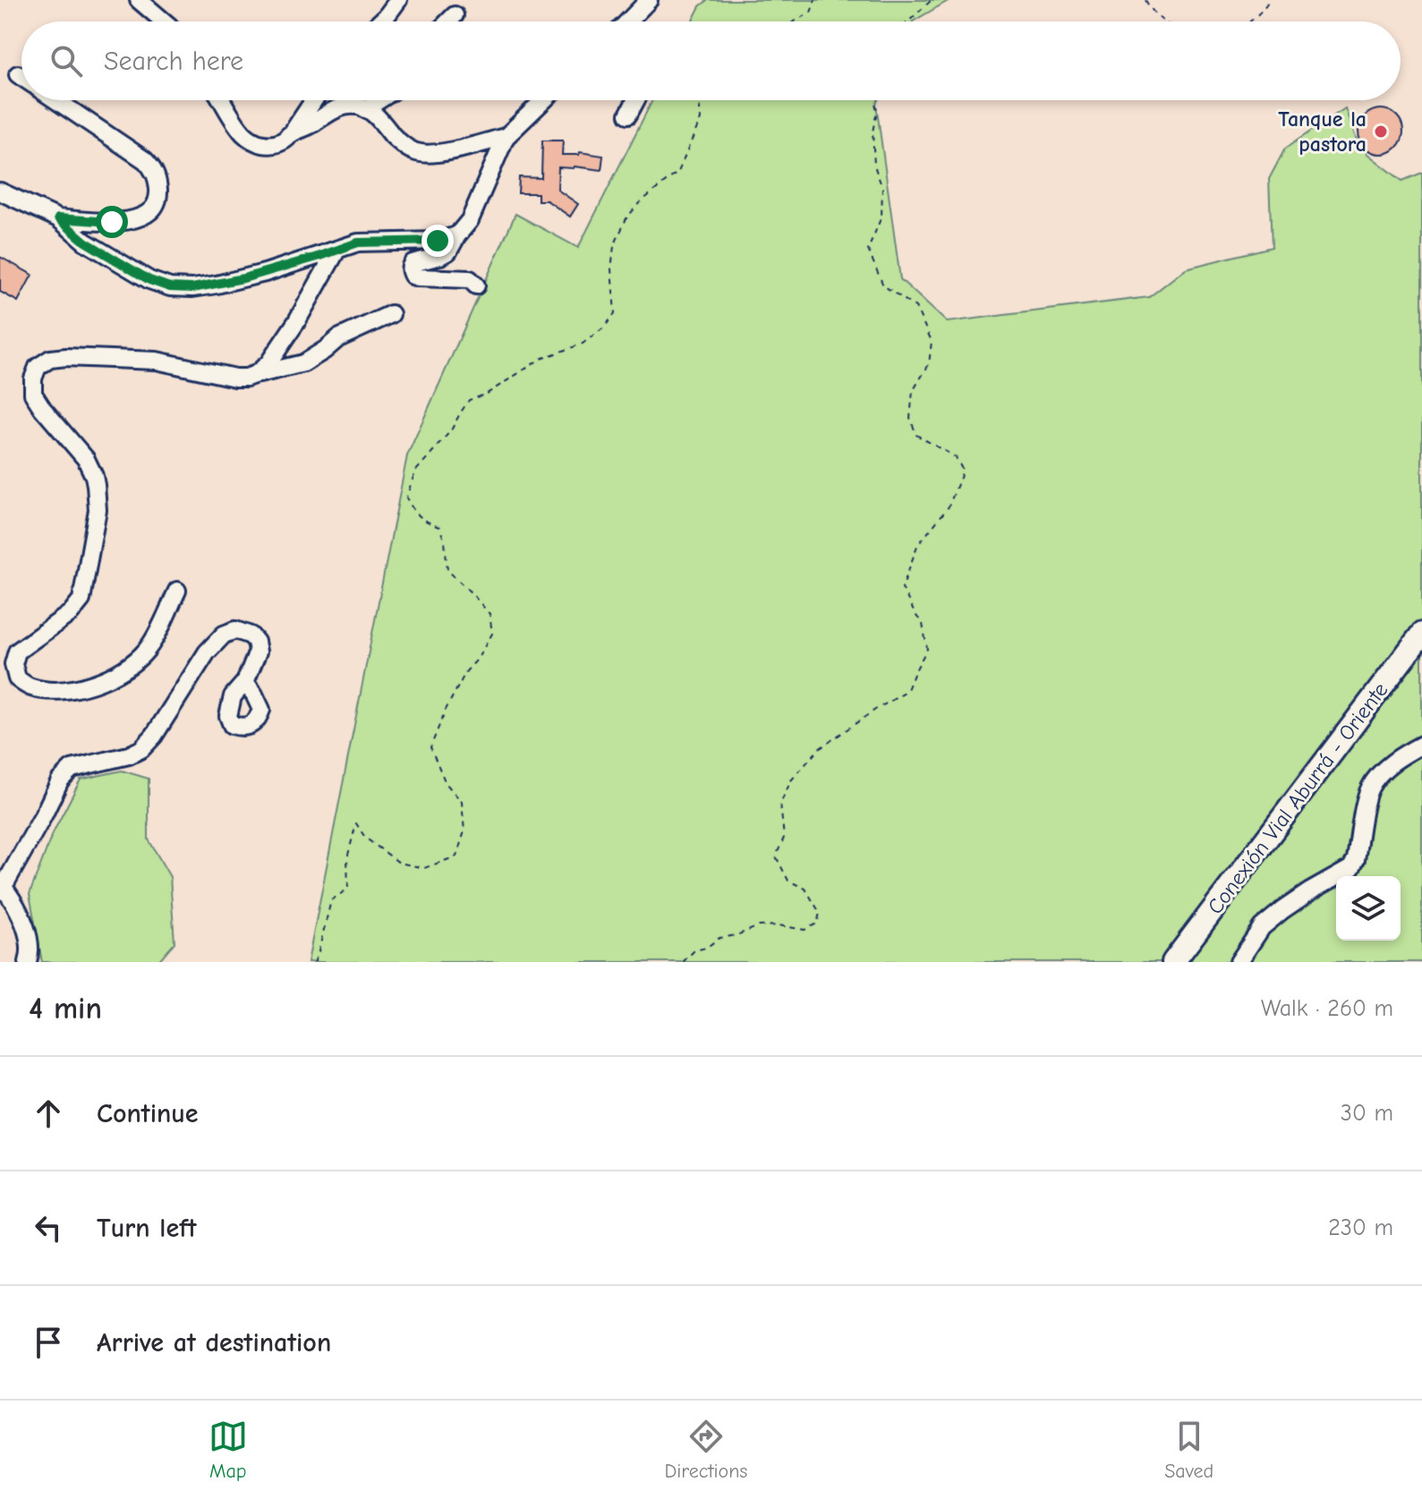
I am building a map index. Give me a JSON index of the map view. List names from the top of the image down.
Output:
{
  "streets": {
    "main road": ["Conexión Vial Aburrá - Oriente"]
  },
  "places": ["Tanque la pastora"],
  "page": {
    "search": "Search here",
    "heading": ["4 min", "Walk · 260 m"],
    "list": [
      ["Continue", "30 m"],
      ["Turn left", "230 m"],
      "Arrive at destination"
    ],
    "nav": ["Map", "Directions", "Saved"]
  }
}
